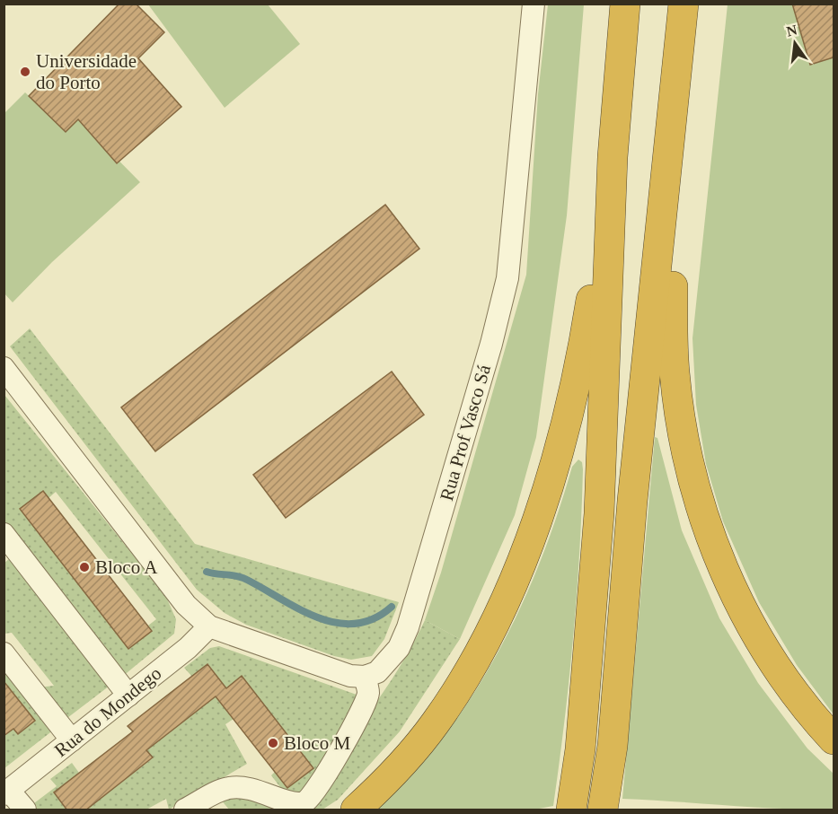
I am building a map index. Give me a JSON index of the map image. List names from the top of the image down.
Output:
{
  "streets": {
    "street": ["Rua Prof Vasco Sá", "Rua do Mondego"]
  },
  "places": ["Universidade do Porto", "Bloco A", "Bloco M"],
  "north": "top"
}
